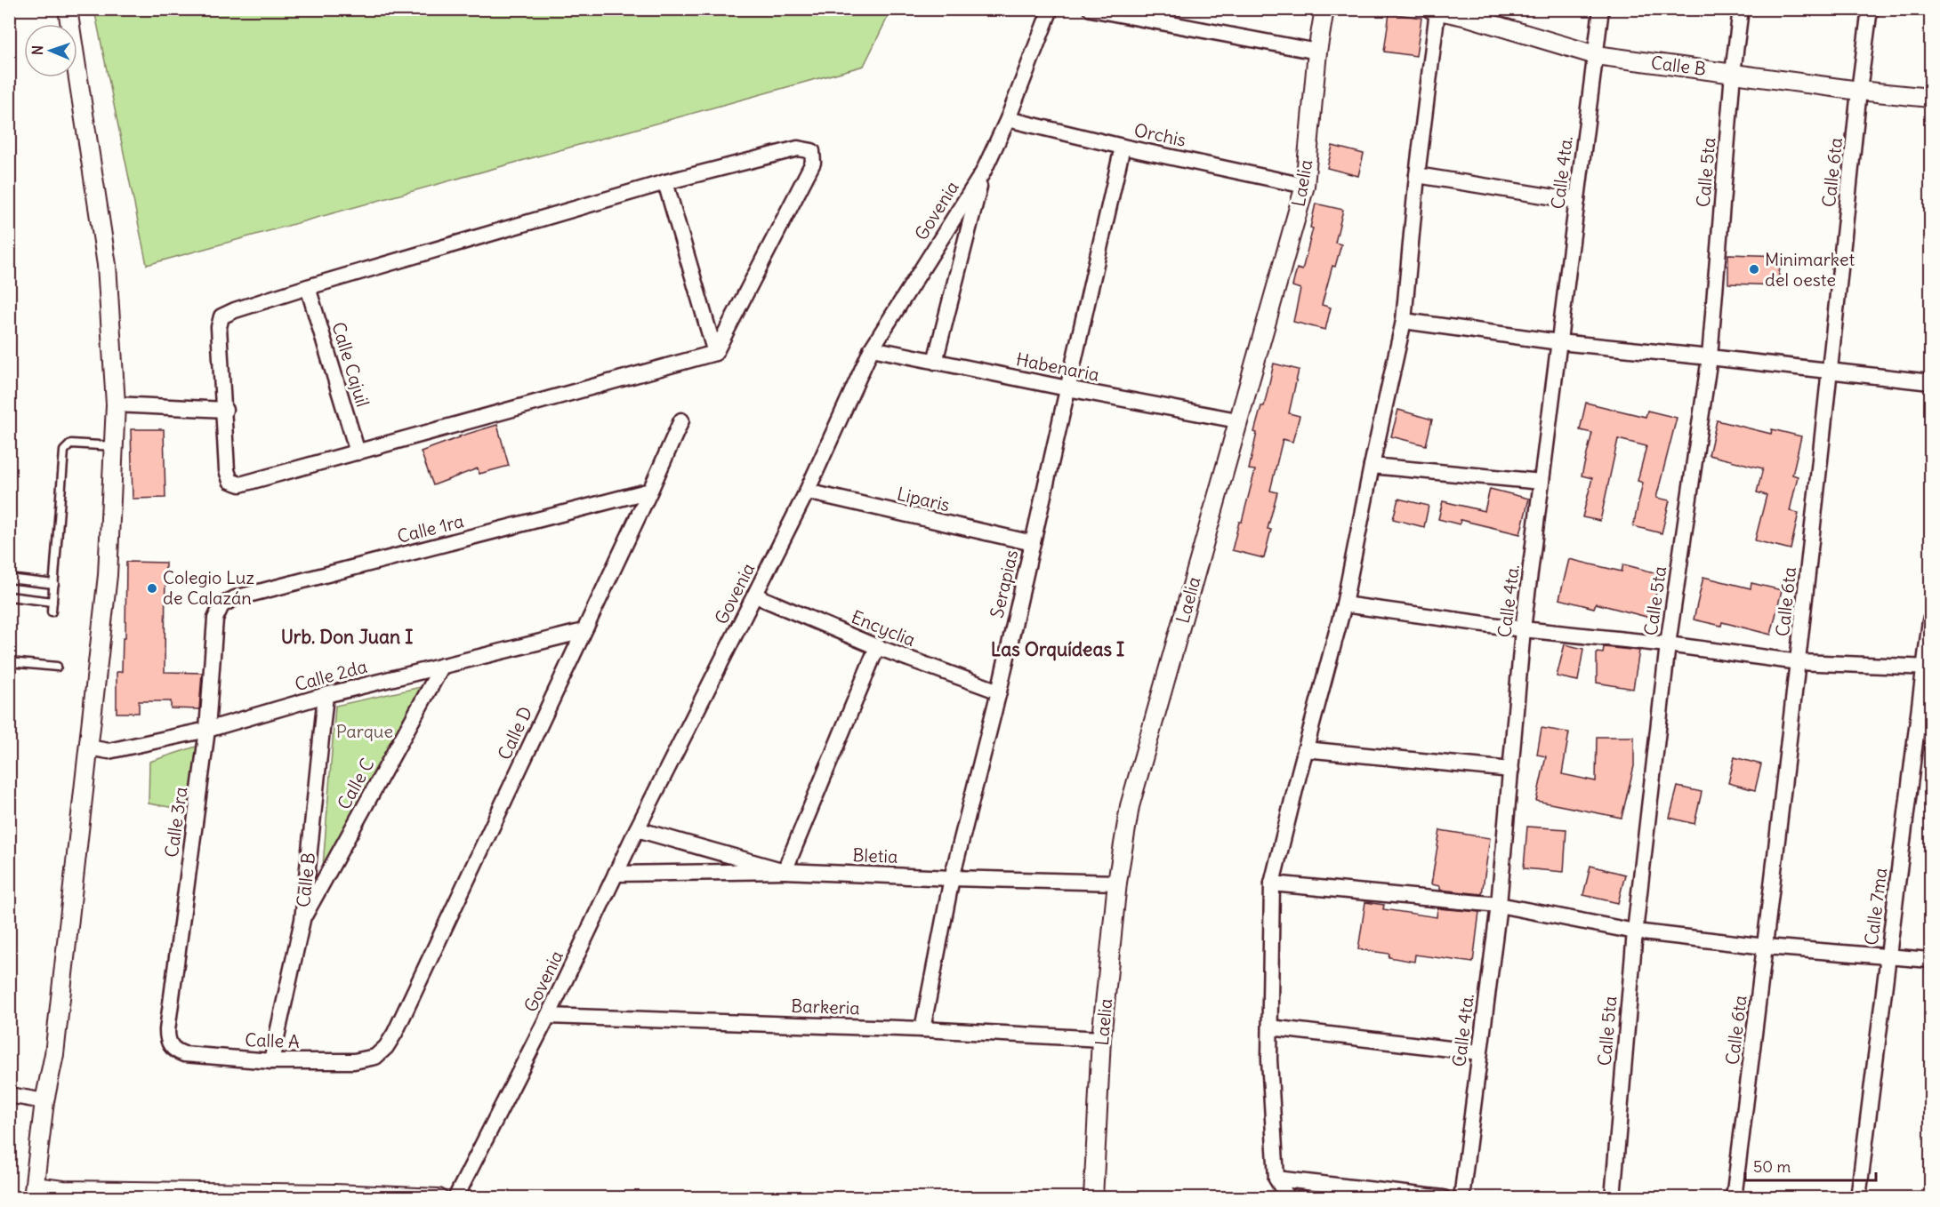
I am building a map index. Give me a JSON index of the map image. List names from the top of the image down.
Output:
{
  "streets": {
    "street": [
      "Calle B",
      "Orchis",
      "Calle 4ta.",
      "Calle 5ta",
      "Calle 6ta",
      "Laelia",
      "Govenia",
      "Calle Cajuil",
      "Habenaria",
      "Liparis",
      "Calle 1ra",
      "Serapias",
      "Encyclia",
      "Calle 2da",
      "Calle D",
      "Calle C",
      "Calle 3ra",
      "Bletia",
      "Calle 7ma",
      "Barkeria",
      "Calle A"
    ]
  },
  "crossings": [
    ["Calle B", "Calle 4ta."],
    ["Calle B", "Calle 5ta"],
    ["Calle B", "Calle 6ta"],
    ["Calle B", "Calle 2da"],
    ["Calle B", "Calle C"],
    ["Calle B", "Calle A"],
    ["Orchis", "Laelia"],
    ["Orchis", "Govenia"],
    ["Orchis", "Serapias"],
    ["Laelia", "Habenaria"],
    ["Laelia", "Bletia"],
    ["Laelia", "Barkeria"],
    ["Govenia", "Habenaria"],
    ["Govenia", "Liparis"],
    ["Govenia", "Encyclia"],
    ["Govenia", "Bletia"],
    ["Govenia", "Barkeria"],
    ["Habenaria", "Serapias"],
    ["Liparis", "Serapias"],
    ["Calle 1ra", "Calle D"],
    ["Calle 1ra", "Calle 3ra"],
    ["Serapias", "Encyclia"],
    ["Serapias", "Bletia"],
    ["Serapias", "Barkeria"],
    ["Calle 2da", "Calle D"],
    ["Calle 2da", "Calle C"],
    ["Calle 2da", "Calle 3ra"],
    ["Calle D", "Calle A"],
    ["Calle 3ra", "Calle A"]
  ],
  "districts": ["Urb. Don Juan I", "Las Orquídeas I"],
  "parks": ["Parque"],
  "places": ["Minimarket del oeste", "Colegio Luz de Calazán"],
  "scale_bar": "50 m",
  "north": "left"
}
